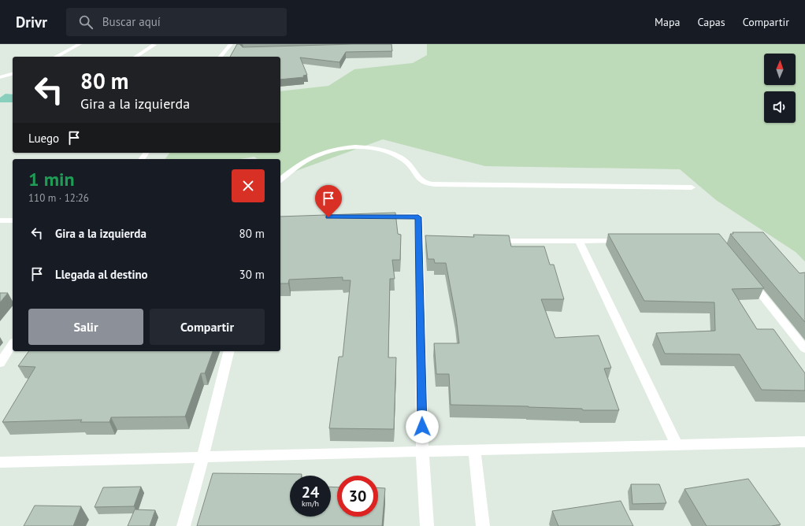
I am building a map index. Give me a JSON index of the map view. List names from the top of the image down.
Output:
{
  "north": "top",
  "page": {
    "header": "Drivr",
    "search": "Buscar aquí",
    "nav": ["Mapa", "Capas", "Compartir"],
    "turn": ["80 m", "Gira a la izquierda"],
    "then": "Luego",
    "heading": ["1 min", "110 m · 12:26"],
    "list": [
      {
        "name": "Gira a la izquierda",
        "value": "80 m"
      },
      {
        "name": "Llegada al destino",
        "value": "30 m"
      }
    ],
    "buttons": ["Salir", "Compartir"],
    "speed": "24 km/h",
    "limit": "30"
  }
}
